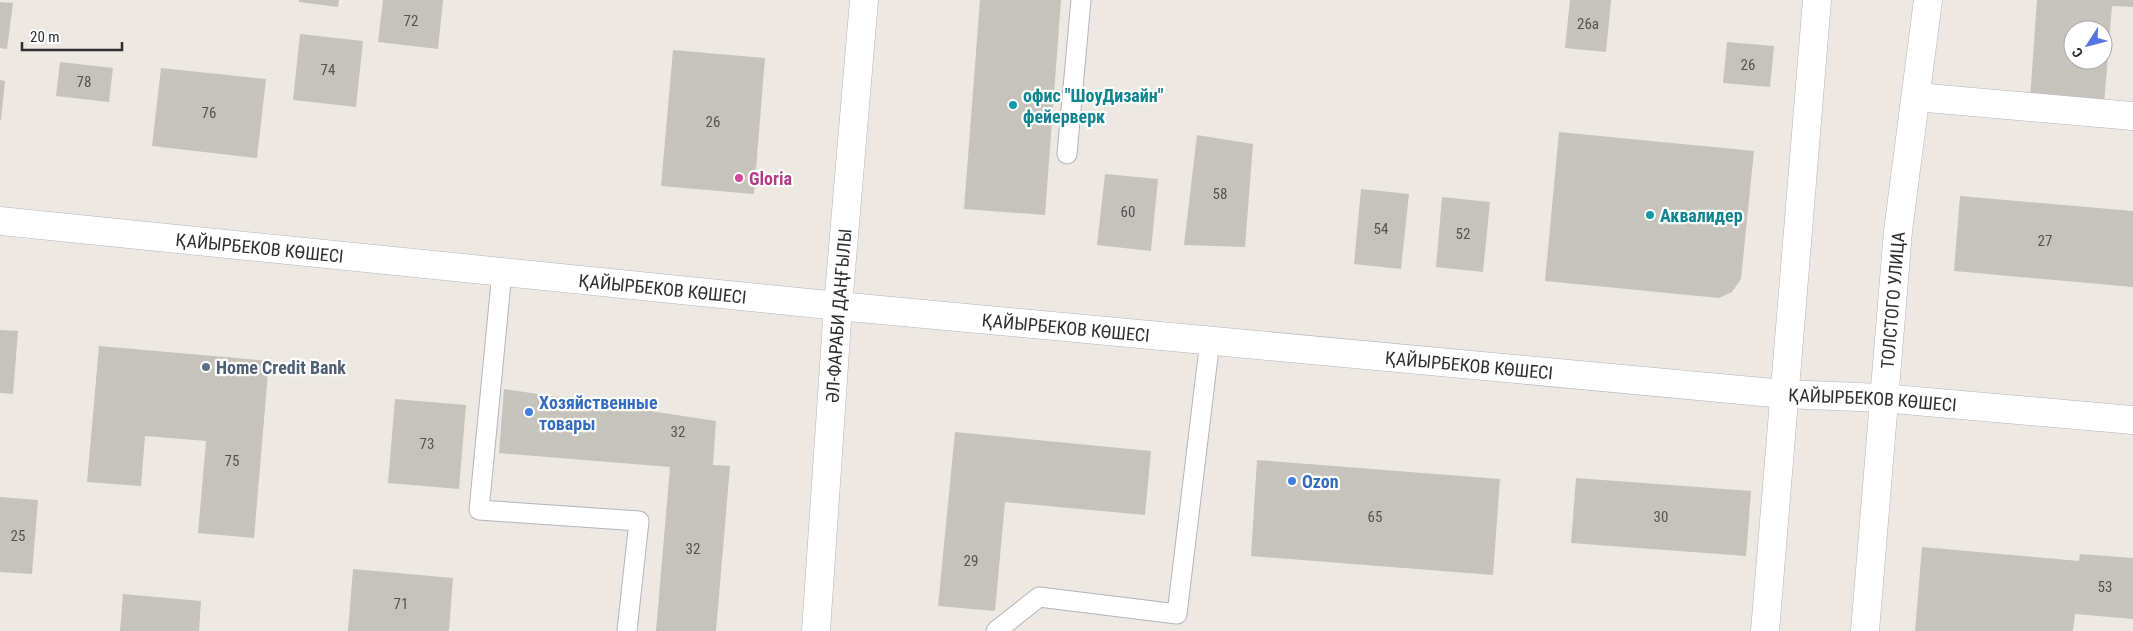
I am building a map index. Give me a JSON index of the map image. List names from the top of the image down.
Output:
{
  "streets": {
    "main road": ["ҚАЙЫРБЕКОВ КӨШЕСІ", "ТОЛСТОГО УЛИЦА", "ӘЛ-ФАРАБИ ДАҢҒЫЛЫ"]
  },
  "crossings": [
    ["ҚАЙЫРБЕКОВ КӨШЕСІ", "ТОЛСТОГО УЛИЦА"],
    ["ҚАЙЫРБЕКОВ КӨШЕСІ", "ӘЛ-ФАРАБИ ДАҢҒЫЛЫ"]
  ],
  "places": [
    "офис \"ШоуДизайн\" фейерверк",
    "Gloria",
    "Аквалидер",
    "Home Credit Bank",
    "Хозяйственные товары",
    "Ozon"
  ],
  "house_numbers": [
    "72",
    "26а",
    "26",
    "74",
    "78",
    "76",
    "26",
    "58",
    "60",
    "54",
    "52",
    "27",
    "32",
    "73",
    "75",
    "65",
    "30",
    "25",
    "32",
    "29",
    "53",
    "71"
  ],
  "scale_bar": "20 m",
  "north": "bottom left"
}
